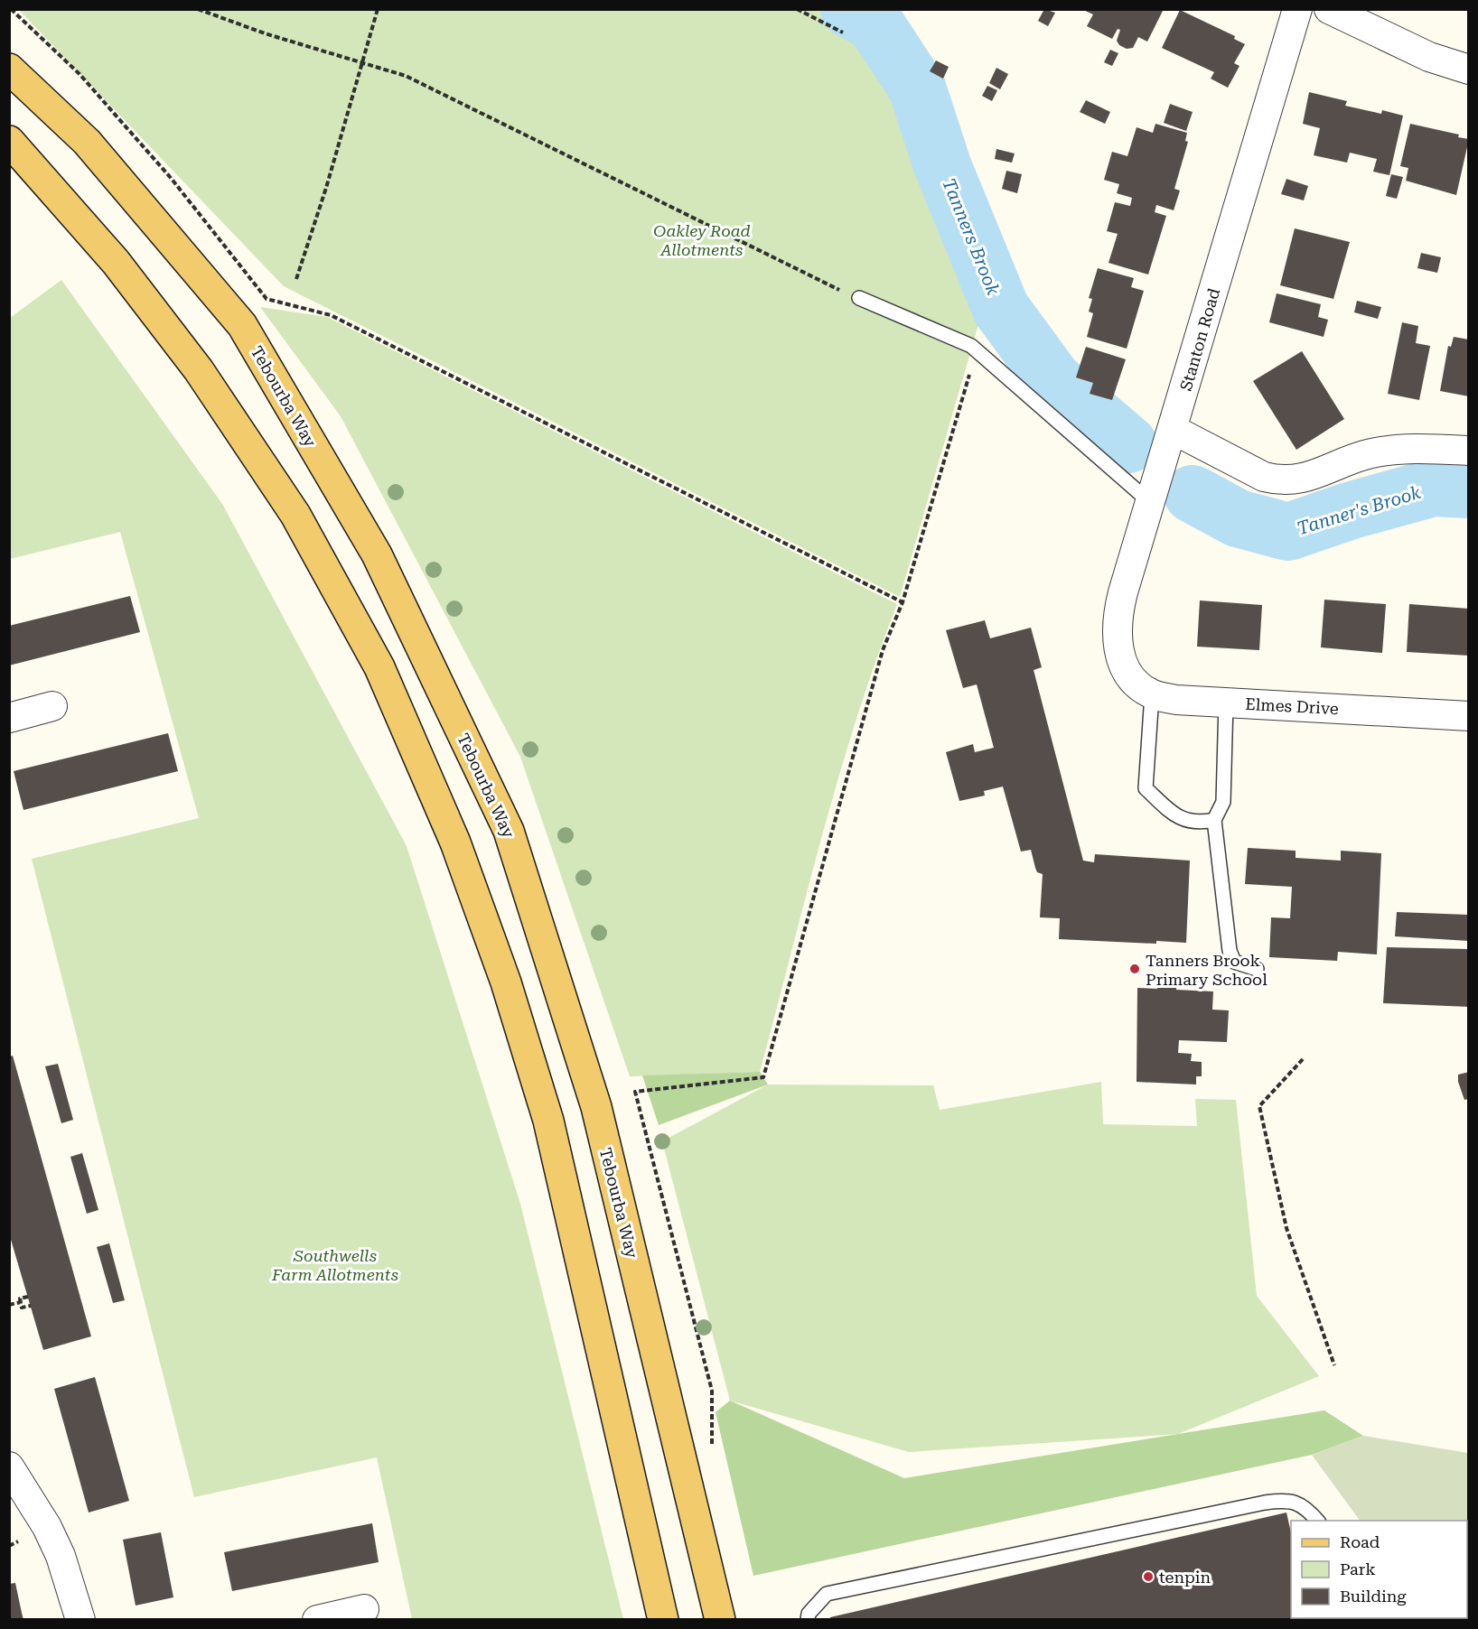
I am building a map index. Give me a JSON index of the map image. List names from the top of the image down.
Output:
{
  "streets": {
    "main road": ["Tebourba Way"],
    "street": ["Stanton Road", "Elmes Drive"]
  },
  "crossings": [
    ["Stanton Road", "Elmes Drive"]
  ],
  "water": ["Tanners Brook", "Tanner's Brook"],
  "parks": ["Oakley Road Allotments", "Southwells Farm Allotments"],
  "places": ["Tanners Brook Primary School", "tenpin"],
  "legend": ["Road", "Park", "Building"]
}
